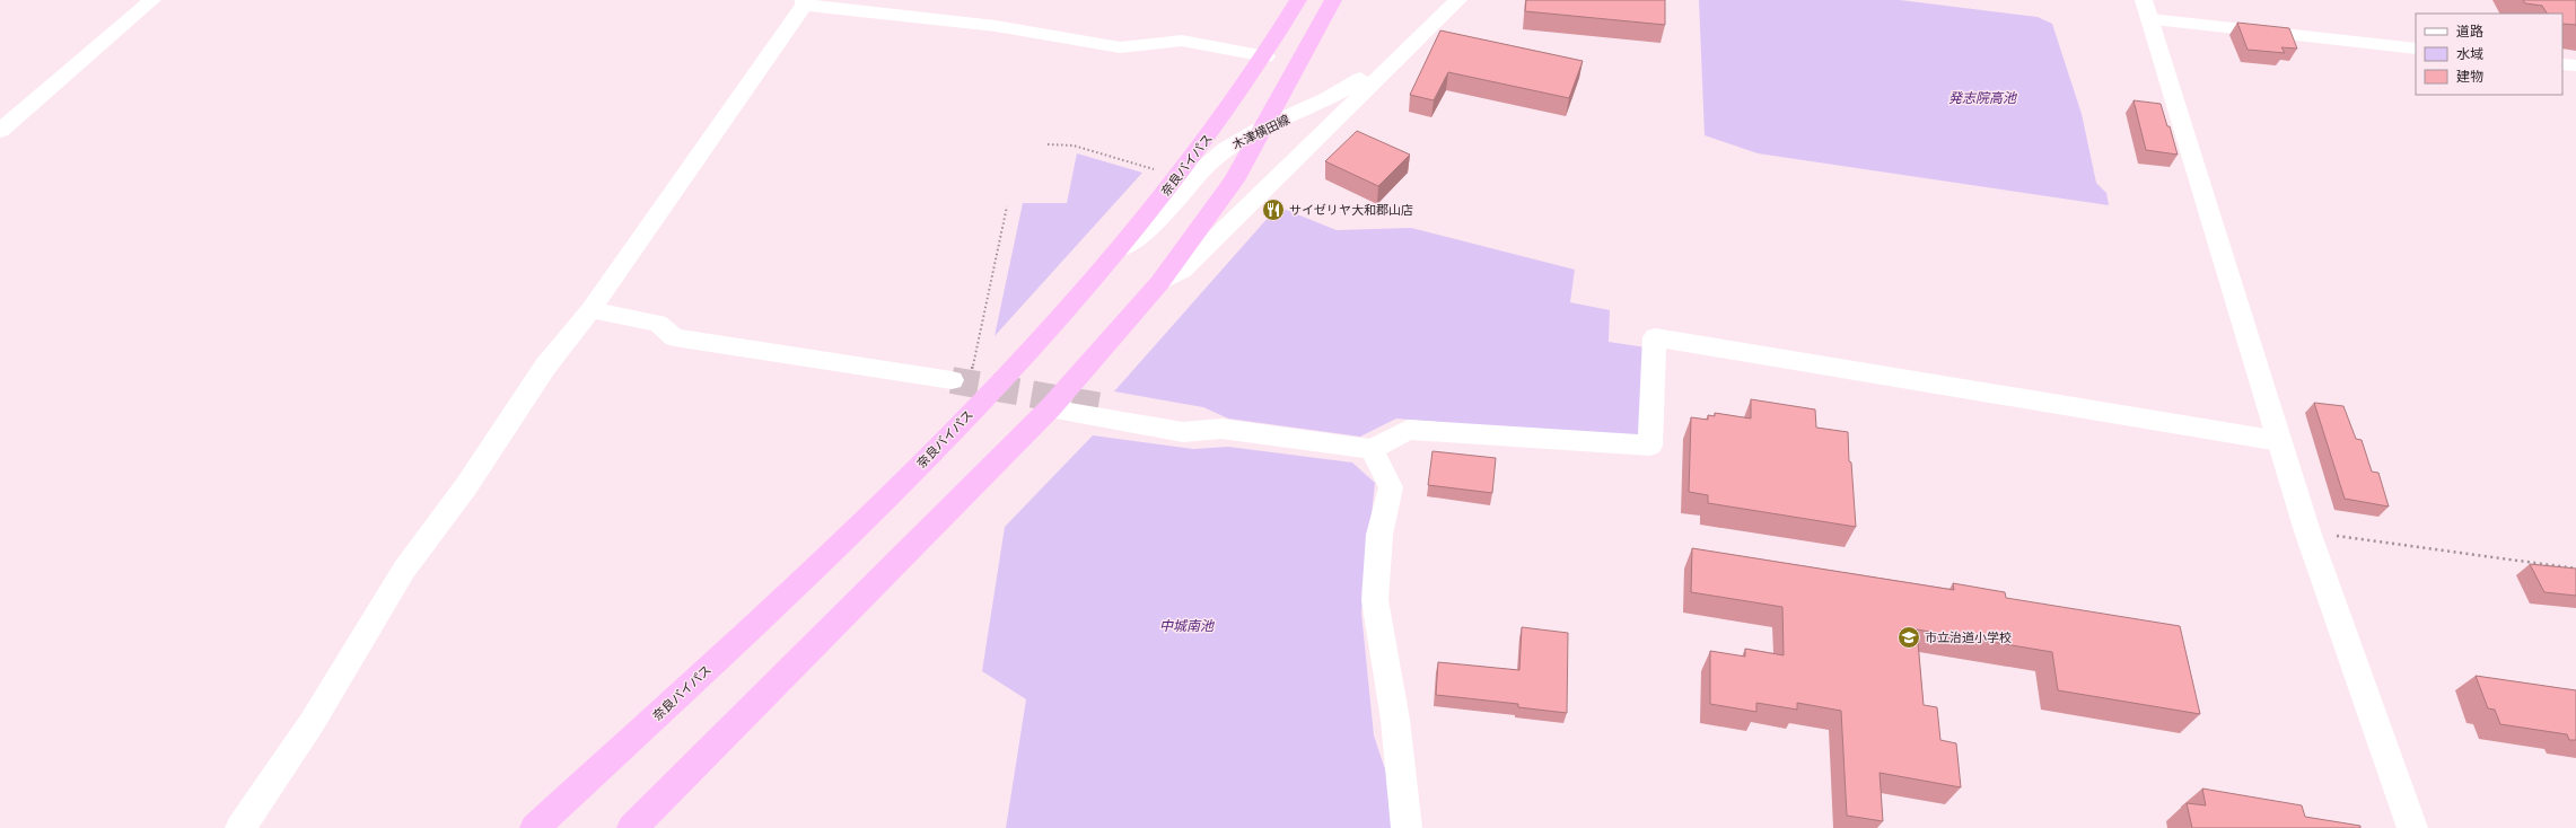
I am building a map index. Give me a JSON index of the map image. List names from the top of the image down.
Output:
{
  "streets": {
    "highway": ["奈良バイパス"],
    "street": ["木津横田線"]
  },
  "crossings": [
    ["木津横田線", "奈良バイパス"]
  ],
  "water": ["発志院高池", "中城南池"],
  "places": {
    "restaurant": ["サイゼリヤ大和郡山店"],
    "school or university": ["市立治道小学校"]
  },
  "legend": ["道路", "水域", "建物"]
}
